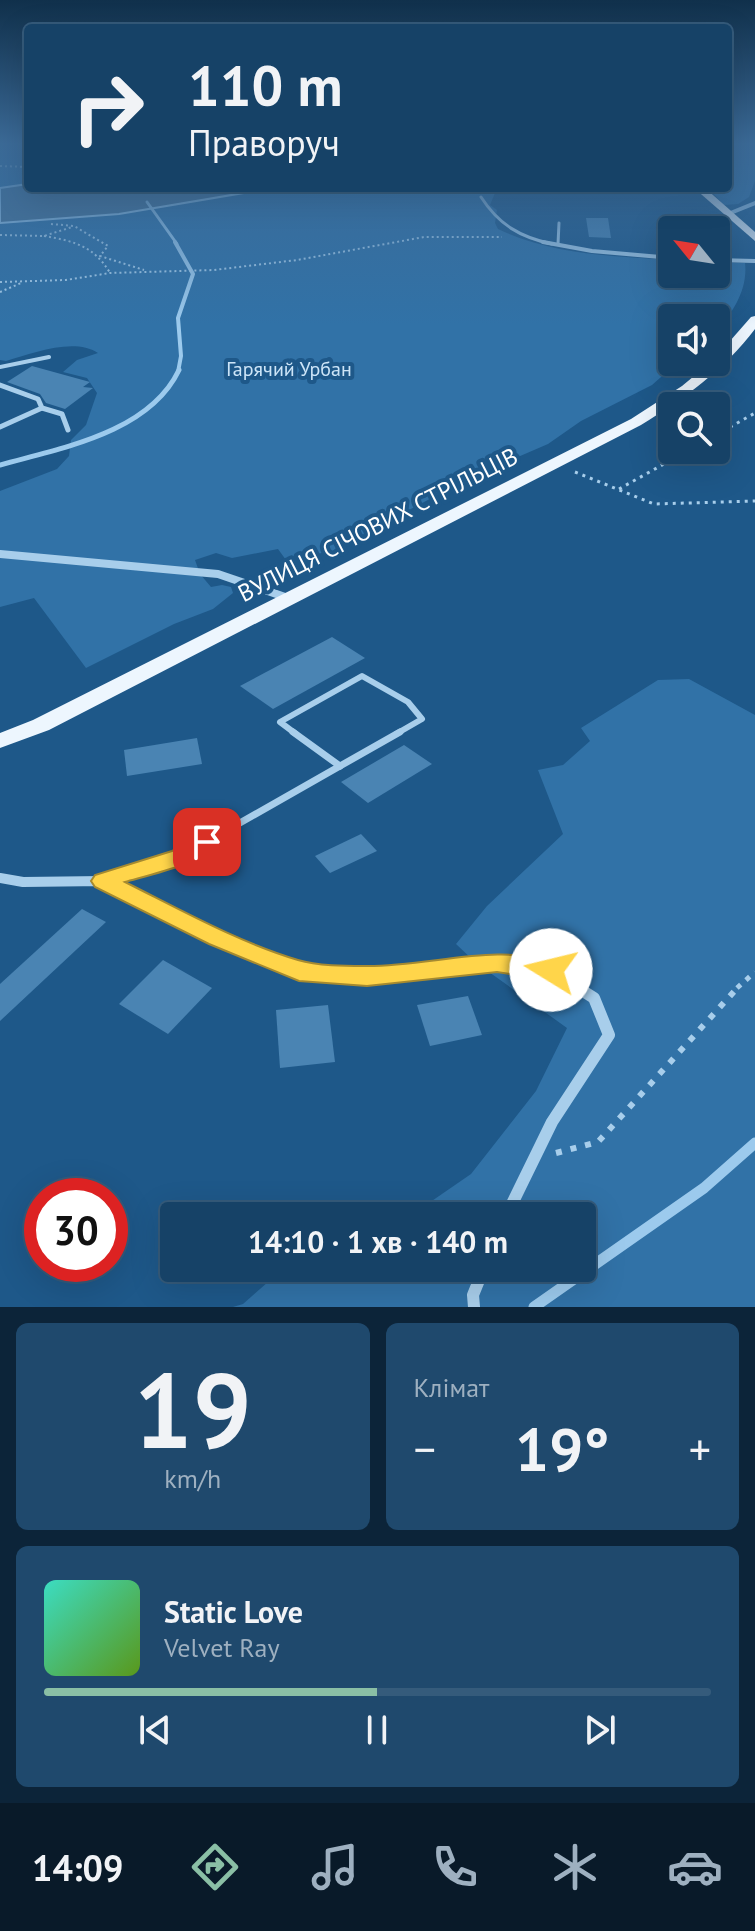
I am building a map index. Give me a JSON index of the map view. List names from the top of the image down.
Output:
{
  "streets": {
    "main road": ["ВУЛИЦЯ СІЧОВИХ СТРІЛЬЦІВ"]
  },
  "parks": ["Гарячий Урбан"],
  "north": "top left",
  "page": {
    "turn": ["110 m", "Праворуч"],
    "limit": "30",
    "trip": "14:10 · 1 хв · 140 m",
    "tile": [
      ["19", "km/h"],
      "Клімат"
    ],
    "heat": ["−", "19°", "+"],
    "song": ["Static Love", "Velvet Ray"],
    "tabs": "14:09"
  }
}
